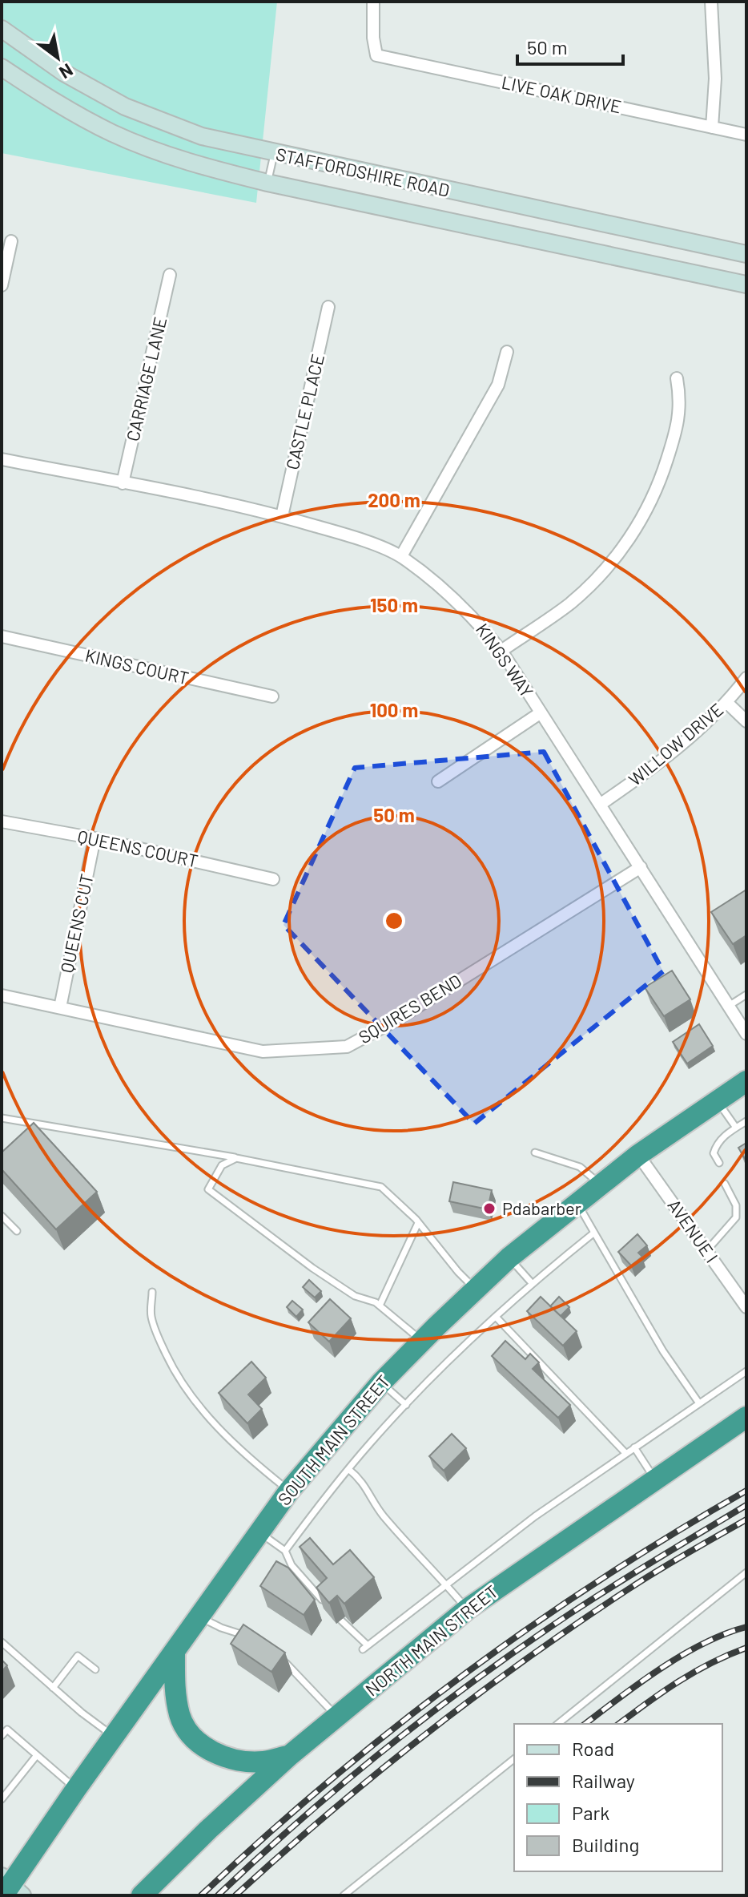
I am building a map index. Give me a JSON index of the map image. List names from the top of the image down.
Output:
{
  "streets": {
    "highway": ["SOUTH MAIN STREET", "NORTH MAIN STREET"],
    "main road": ["STAFFORDSHIRE ROAD"],
    "street": [
      "LIVE OAK DRIVE",
      "CARRIAGE LANE",
      "CASTLE PLACE",
      "KINGS WAY",
      "KINGS COURT",
      "WILLOW DRIVE",
      "QUEENS COURT",
      "QUEENS CUT",
      "SQUIRES BEND",
      "AVENUE I"
    ]
  },
  "crossings": [
    ["CARRIAGE LANE", "KINGS WAY"],
    ["CASTLE PLACE", "KINGS WAY"],
    ["KINGS WAY", "WILLOW DRIVE"],
    ["KINGS WAY", "SQUIRES BEND"],
    ["QUEENS COURT", "QUEENS CUT"],
    ["QUEENS CUT", "SQUIRES BEND"],
    ["AVENUE I", "SOUTH MAIN STREET"]
  ],
  "places": ["Pdabarber"],
  "legend": [
    "Road",
    "Railway",
    "Park",
    "Building"
  ],
  "scale_bar": "50 m",
  "north": "bottom right",
  "rings": [
    "200 m",
    "150 m",
    "100 m",
    "50 m"
  ]
}
